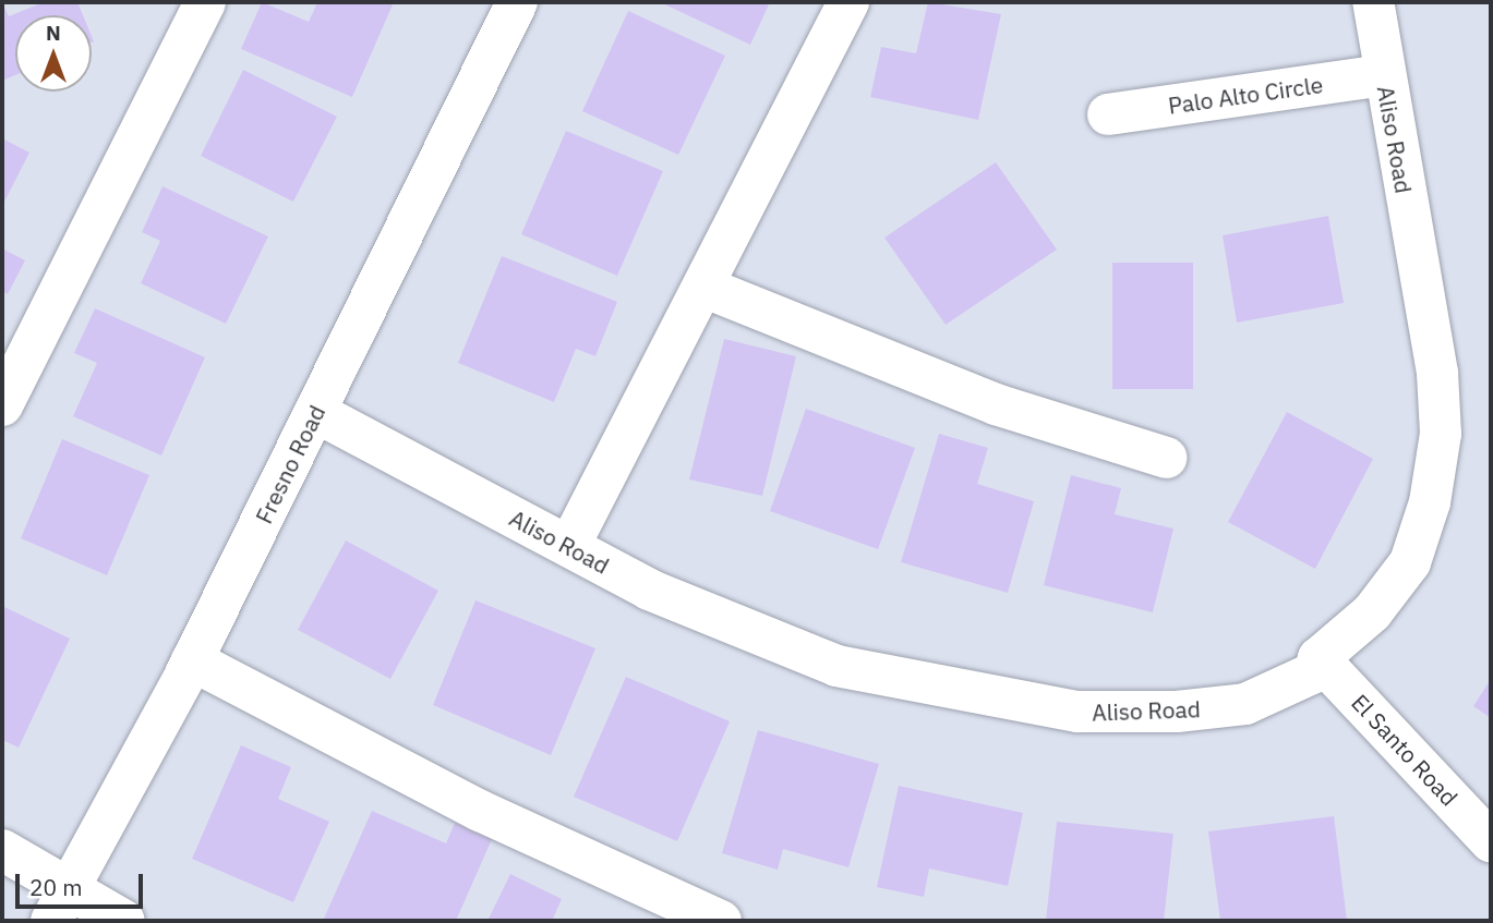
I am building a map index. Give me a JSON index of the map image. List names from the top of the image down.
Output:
{
  "streets": {
    "street": [
      "Palo Alto Circle",
      "Aliso Road",
      "Fresno Road",
      "El Santo Road"
    ]
  },
  "crossings": [
    ["Palo Alto Circle", "Aliso Road"],
    ["Aliso Road", "Fresno Road"],
    ["Aliso Road", "El Santo Road"]
  ],
  "scale_bar": "20 m",
  "north": "top"
}
